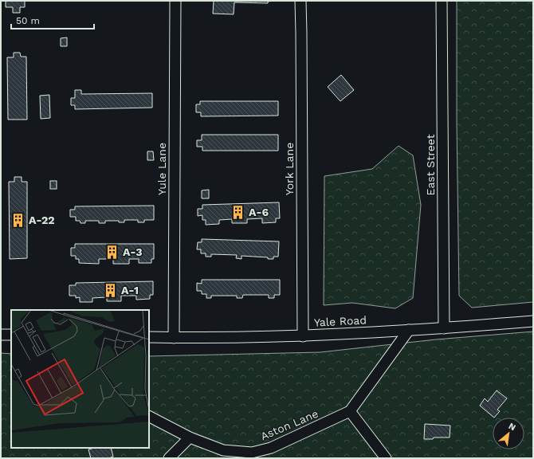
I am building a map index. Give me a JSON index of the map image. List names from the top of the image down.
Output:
{
  "streets": {
    "street": [
      "East Street",
      "Yule Lane",
      "York Lane",
      "Yale Road",
      "Aston Lane"
    ]
  },
  "crossings": [
    ["East Street", "Yale Road"],
    ["Yule Lane", "Yale Road"],
    ["York Lane", "Yale Road"],
    ["Yale Road", "Aston Lane"]
  ],
  "places": {
    "building": [
      "A-6",
      "A-22",
      "A-3",
      "A-1"
    ]
  },
  "scale_bar": "50 m",
  "north": "top right"
}
